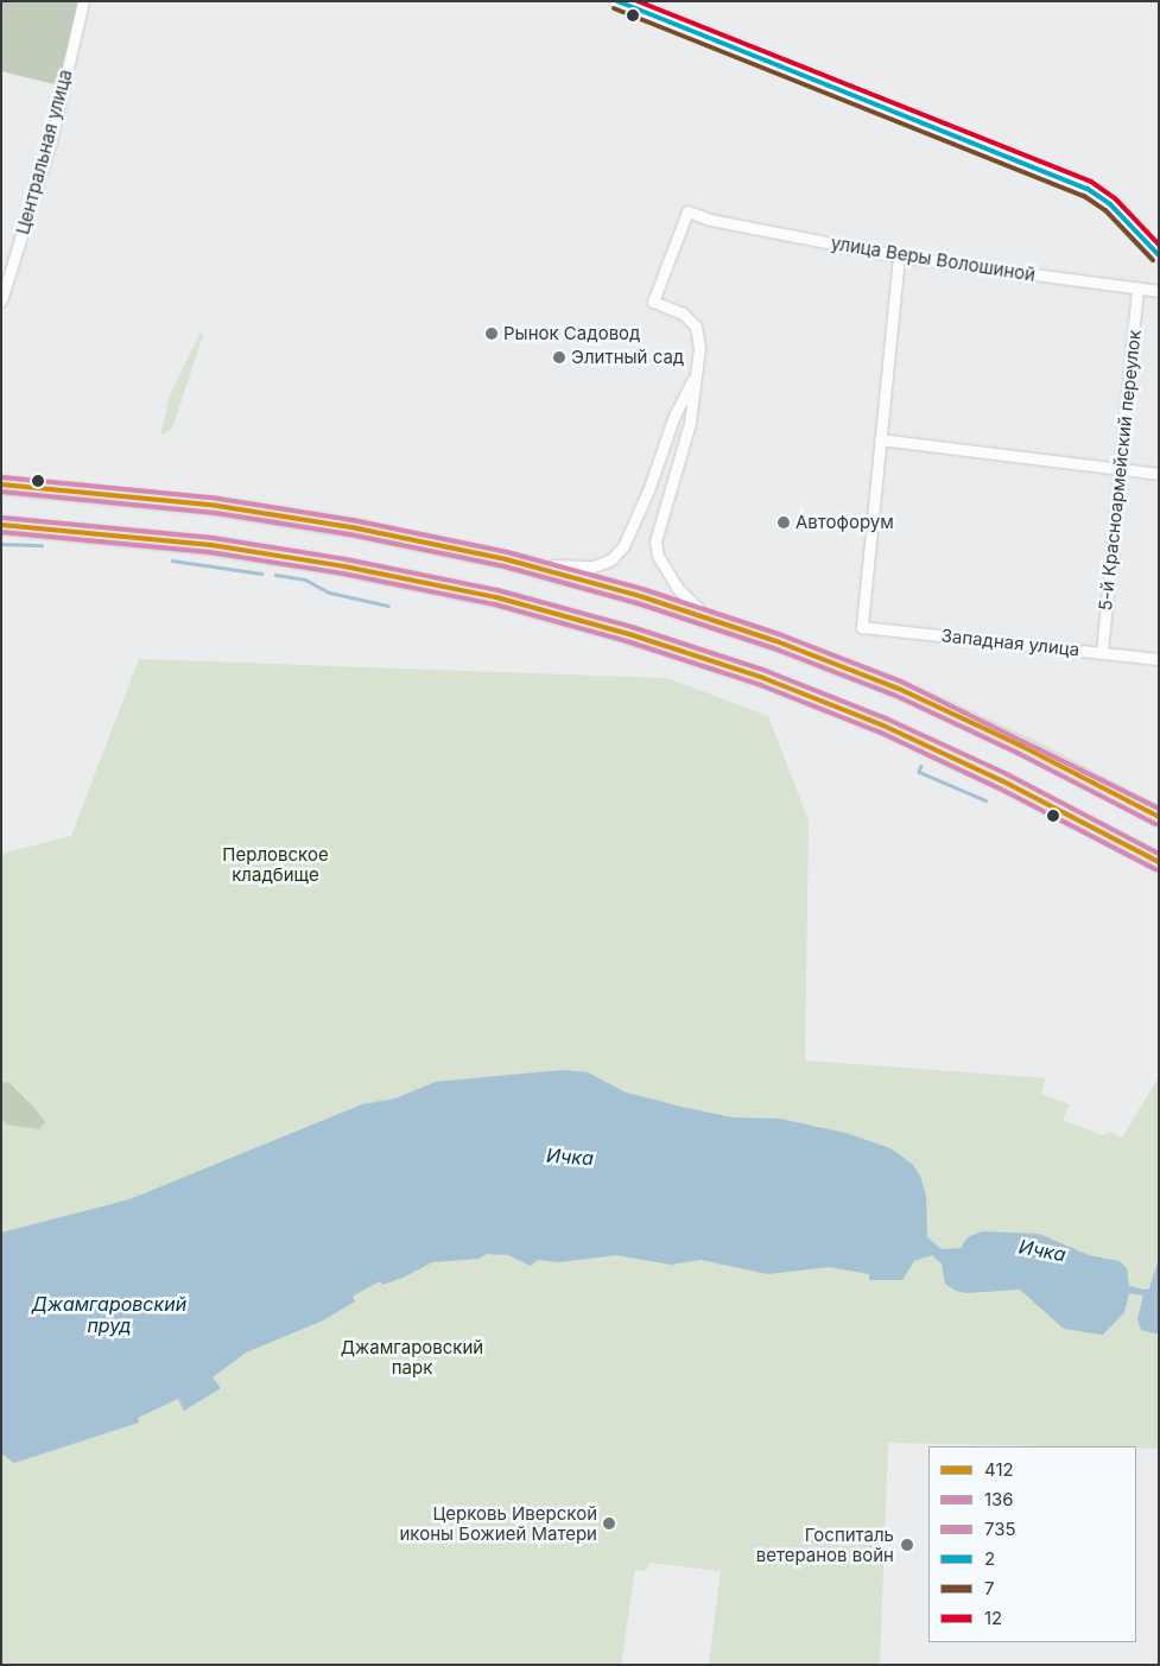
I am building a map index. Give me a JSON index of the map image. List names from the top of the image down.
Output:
{
  "streets": {
    "street": [
      "Центральная улица",
      "улица Веры Волошиной",
      "5-й Красноармейский переулок",
      "Западная улица"
    ]
  },
  "crossings": [
    ["улица Веры Волошиной", "5-й Красноармейский переулок"],
    ["5-й Красноармейский переулок", "Западная улица"]
  ],
  "water": ["Ичка", "Джамгаровский пруд"],
  "parks": ["Перловское кладбище", "Джамгаровский парк"],
  "places": [
    "Рынок Садовод",
    "Элитный сад",
    "Автофорум",
    "Церковь Иверской иконы Божией Матери",
    "Госпиталь ветеранов войн"
  ],
  "lines": [
    "transit line 2",
    "transit line 12",
    "transit line 7",
    "transit line 735",
    "transit line 412",
    "transit line 136"
  ],
  "legend": [
    "412",
    "136",
    "735",
    "2",
    "7",
    "12"
  ]
}
